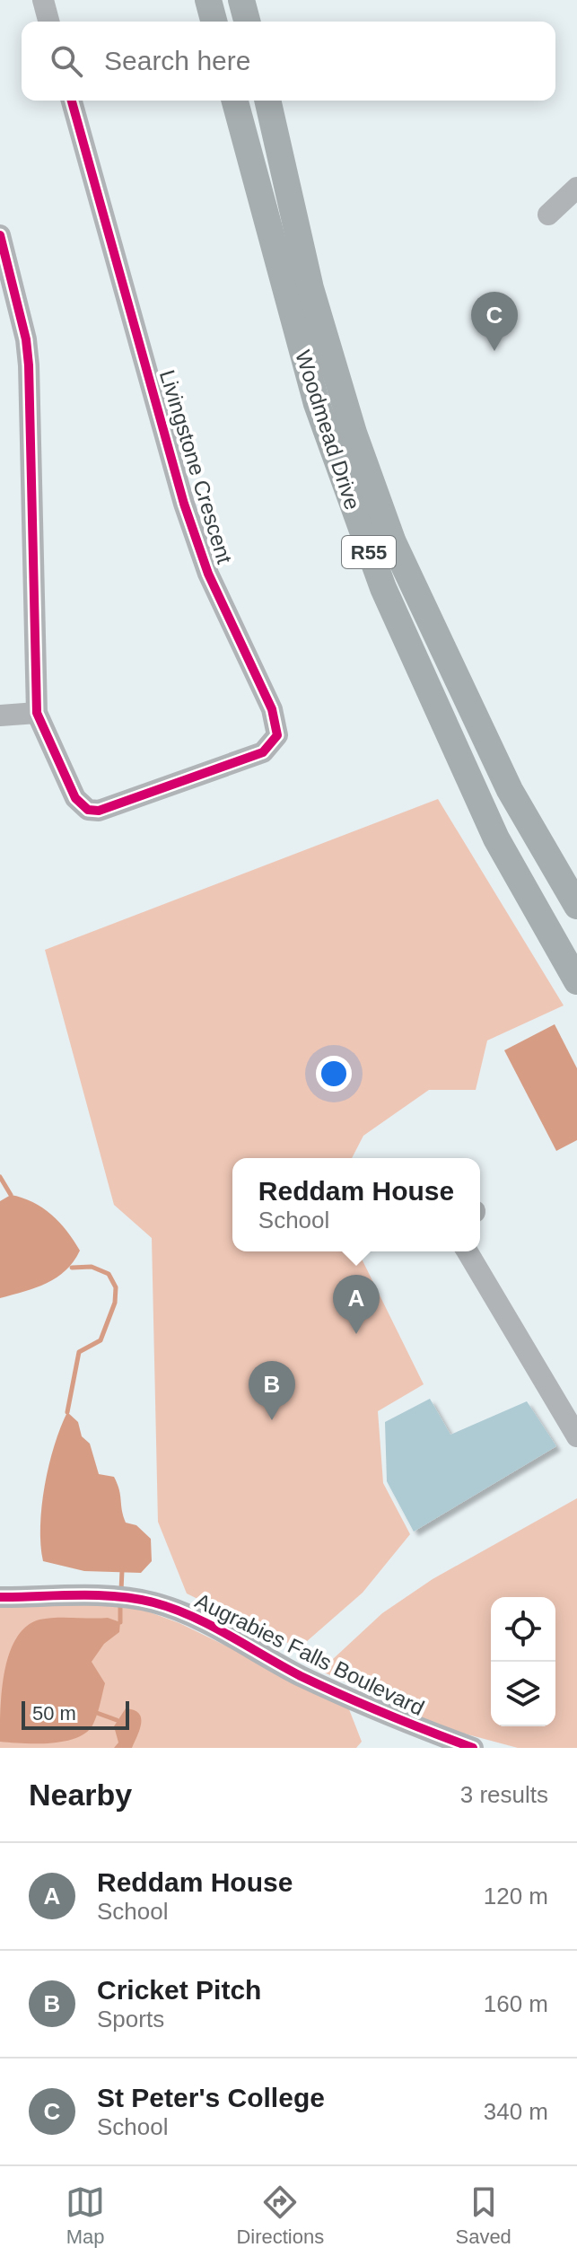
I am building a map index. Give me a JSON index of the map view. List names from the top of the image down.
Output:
{
  "streets": {
    "main road": ["Woodmead Drive", "R55"],
    "street": ["Livingstone Crescent", "Augrabies Falls Boulevard"]
  },
  "scale_bar": "50 m",
  "page": {
    "search": "Search here",
    "pins": ["C", "A", "B"],
    "popup": ["Reddam House", "School"],
    "scale": "50 m",
    "heading": ["Nearby", "3 results"],
    "list": [
      {
        "mark": "A",
        "name": "Reddam House",
        "note": "School",
        "value": "120 m"
      },
      {
        "mark": "B",
        "name": "Cricket Pitch",
        "note": "Sports",
        "value": "160 m"
      },
      {
        "mark": "C",
        "name": "St Peter's College",
        "note": "School",
        "value": "340 m"
      }
    ],
    "nav": ["Map", "Directions", "Saved"]
  }
}
